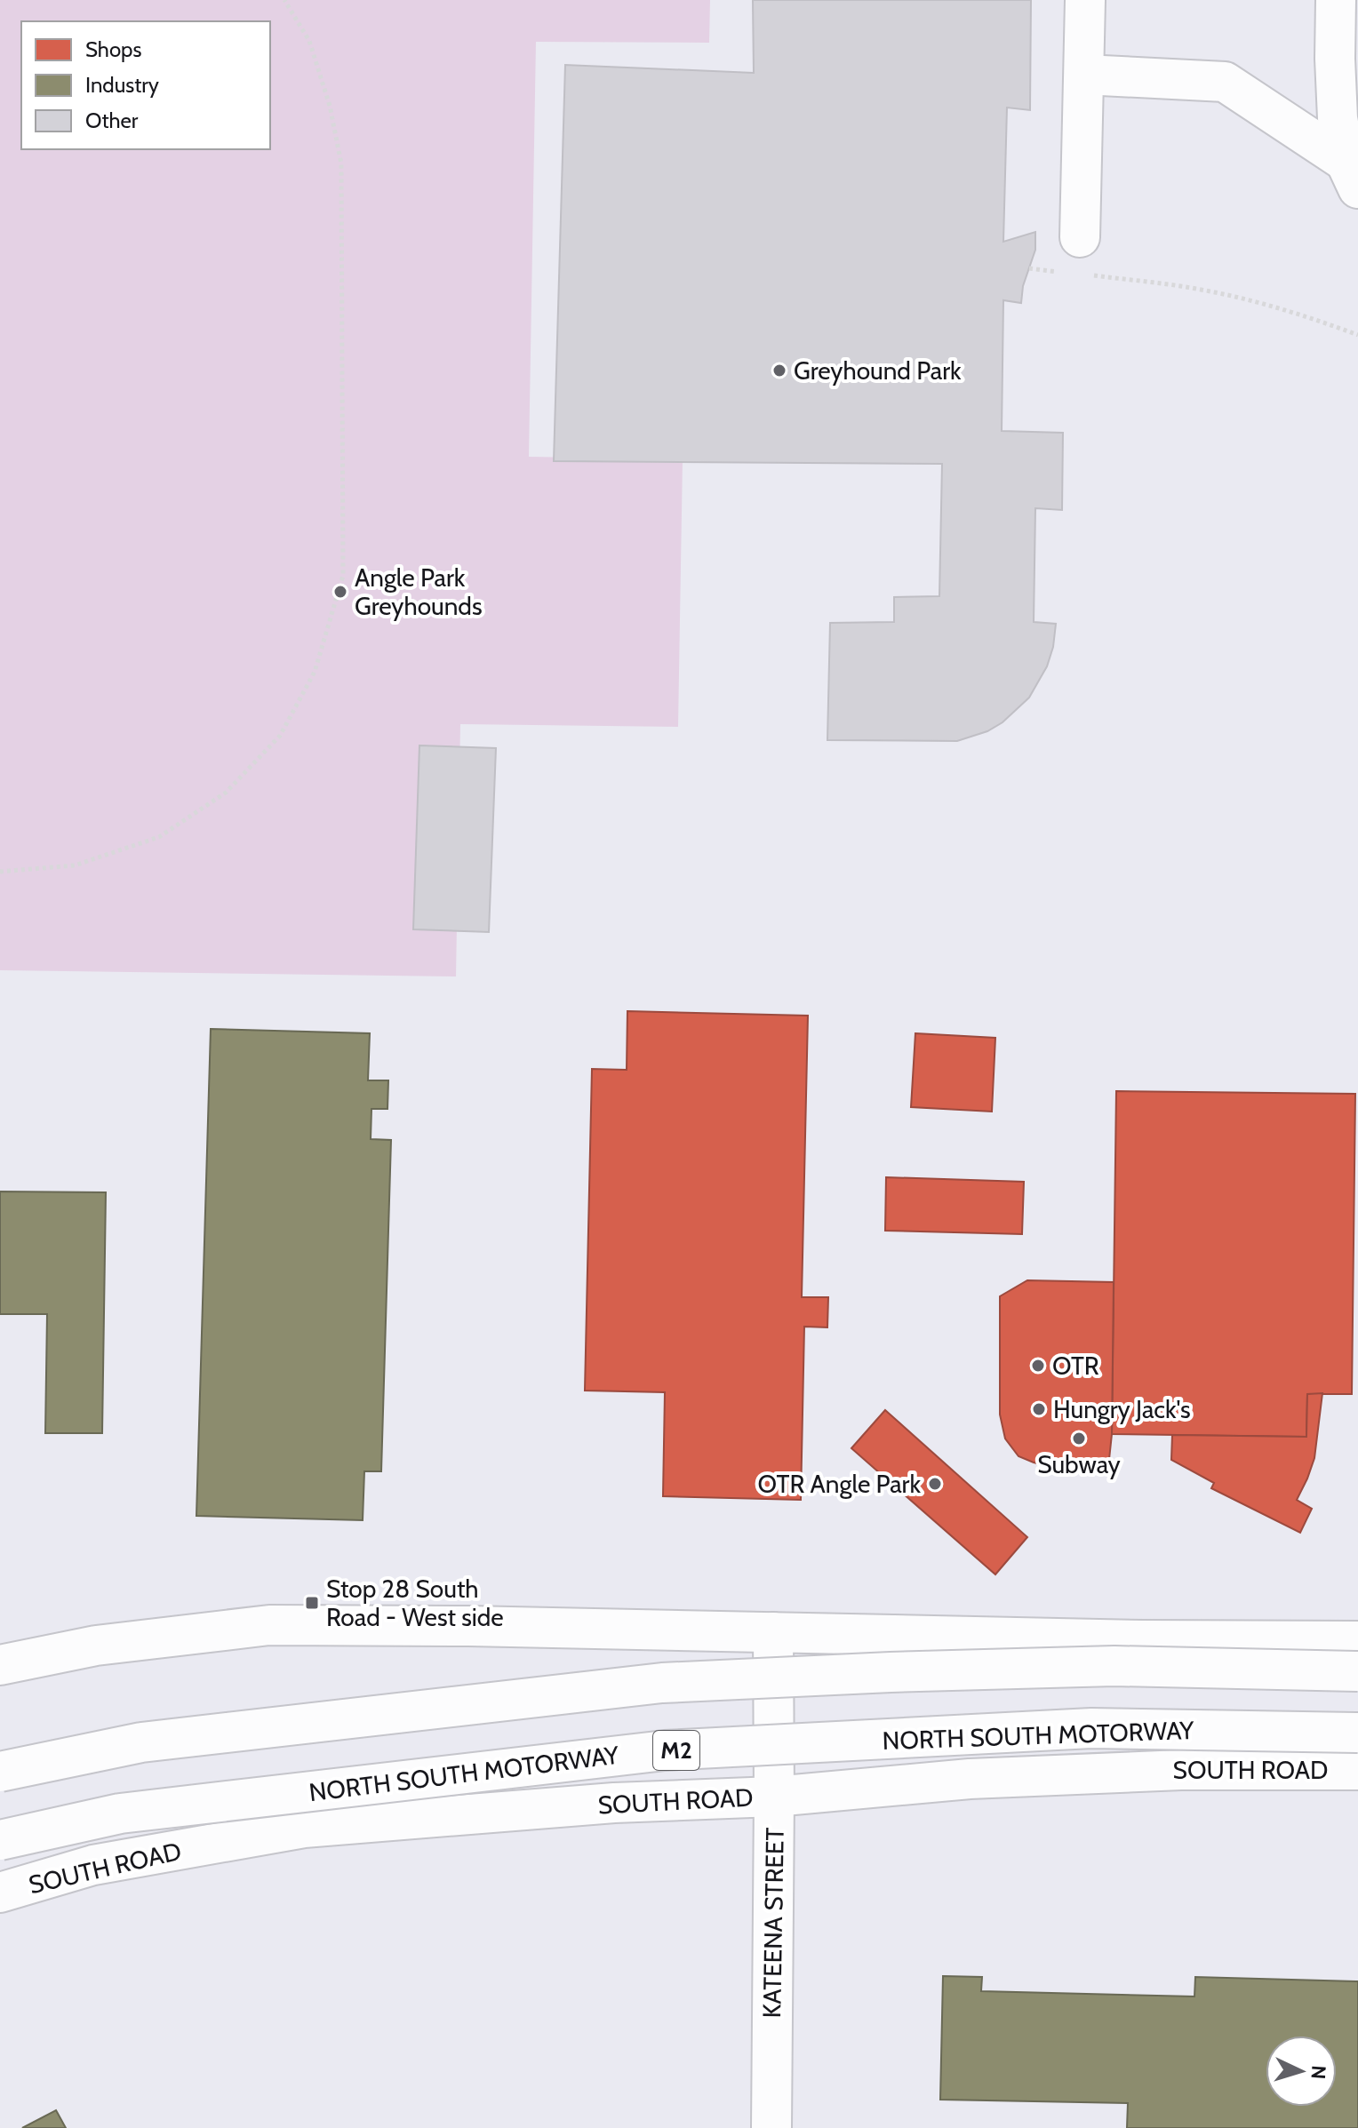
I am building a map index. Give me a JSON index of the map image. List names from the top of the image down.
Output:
{
  "streets": {
    "main road": [
      "NORTH SOUTH MOTORWAY",
      "M2",
      "SOUTH ROAD",
      "KATEENA STREET"
    ]
  },
  "crossings": [
    ["SOUTH ROAD", "KATEENA STREET"]
  ],
  "places": {
    "other": [
      "Greyhound Park",
      "Angle Park Greyhounds",
      "OTR",
      "Hungry Jack's",
      "Subway",
      "OTR Angle Park"
    ],
    "transit": ["Stop 28 South Road - West side"]
  },
  "legend": ["Shops", "Industry", "Other"],
  "north": "right"
}
